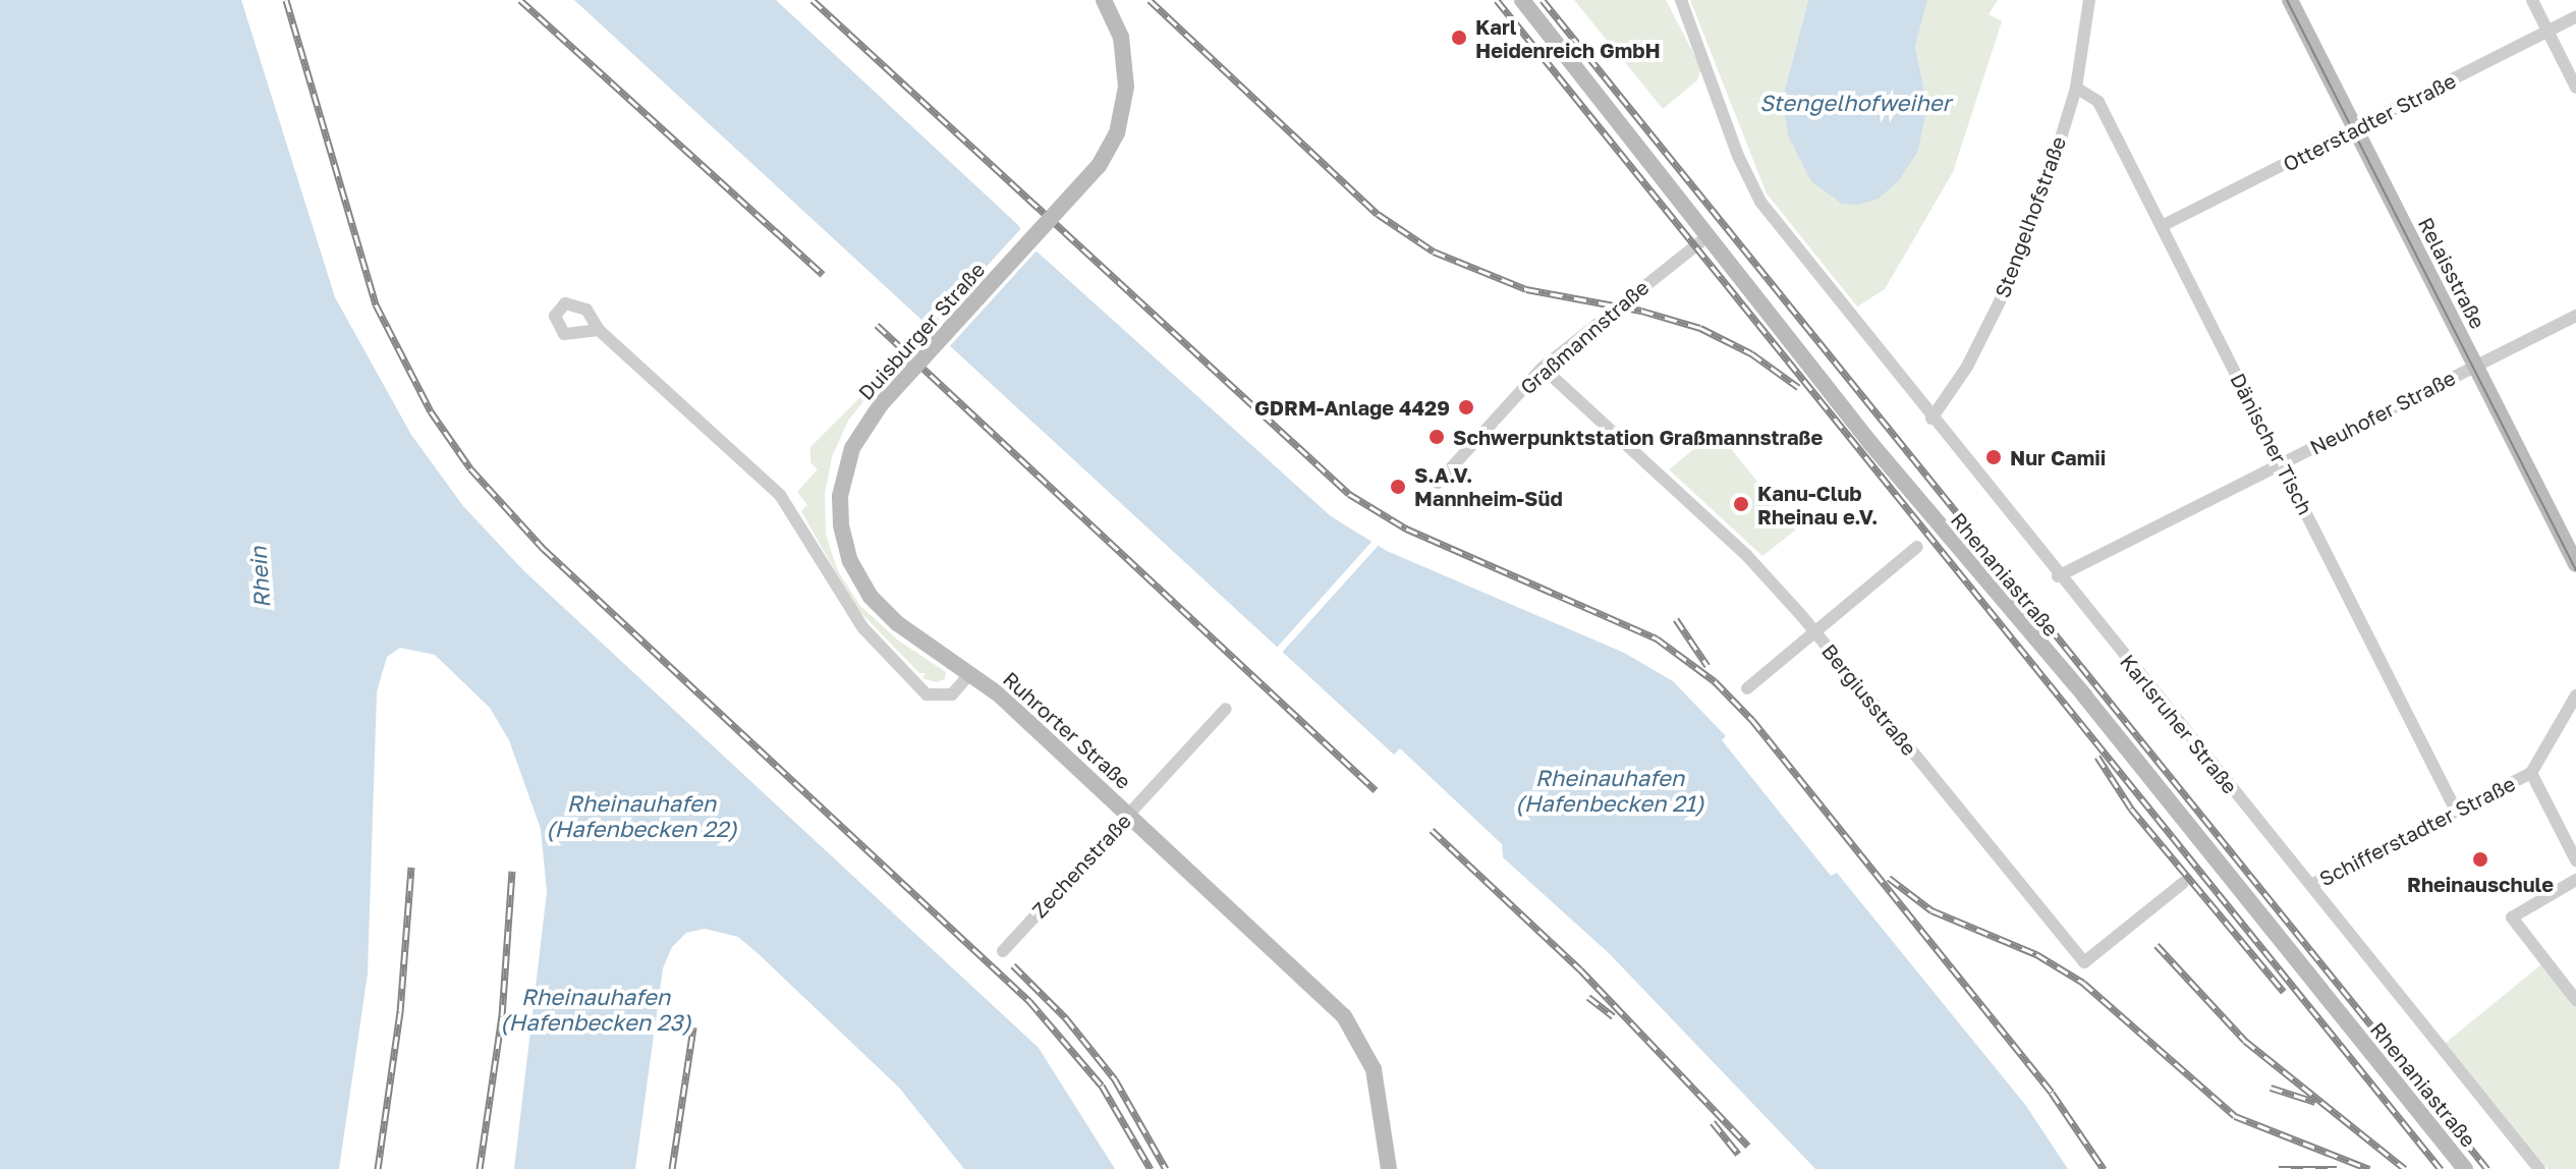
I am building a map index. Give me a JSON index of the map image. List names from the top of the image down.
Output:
{
  "streets": {
    "street": [
      "Otterstadter Straße",
      "Stengelhofstraße",
      "Relaisstraße",
      "Duisburger Straße",
      "Graßmannstraße",
      "Neuhofer Straße",
      "Dänischer Tisch",
      "Rhenaniastraße",
      "Bergiusstraße",
      "Karlsruher Straße",
      "Ruhrorter Straße",
      "Schifferstadter Straße",
      "Zechenstraße"
    ]
  },
  "crossings": [
    ["Otterstadter Straße", "Relaisstraße"],
    ["Otterstadter Straße", "Dänischer Tisch"],
    ["Stengelhofstraße", "Dänischer Tisch"],
    ["Stengelhofstraße", "Karlsruher Straße"],
    ["Relaisstraße", "Neuhofer Straße"],
    ["Duisburger Straße", "Ruhrorter Straße"],
    ["Graßmannstraße", "Rhenaniastraße"],
    ["Graßmannstraße", "Bergiusstraße"],
    ["Neuhofer Straße", "Dänischer Tisch"],
    ["Neuhofer Straße", "Karlsruher Straße"],
    ["Dänischer Tisch", "Schifferstadter Straße"],
    ["Karlsruher Straße", "Schifferstadter Straße"],
    ["Ruhrorter Straße", "Zechenstraße"]
  ],
  "water": [
    "Stengelhofweiher",
    "Rhein",
    "Rheinauhafen (Hafenbecken 21)",
    "Rheinauhafen (Hafenbecken 22)",
    "Rheinauhafen (Hafenbecken 23)"
  ],
  "places": [
    "Karl Heidenreich GmbH",
    "GDRM-Anlage 4429",
    "Schwerpunktstation Graßmannstraße",
    "Nur Camii",
    "S.A.V. Mannheim-Süd",
    "Kanu-Club Rheinau e.V.",
    "Rheinauschule"
  ]
}
